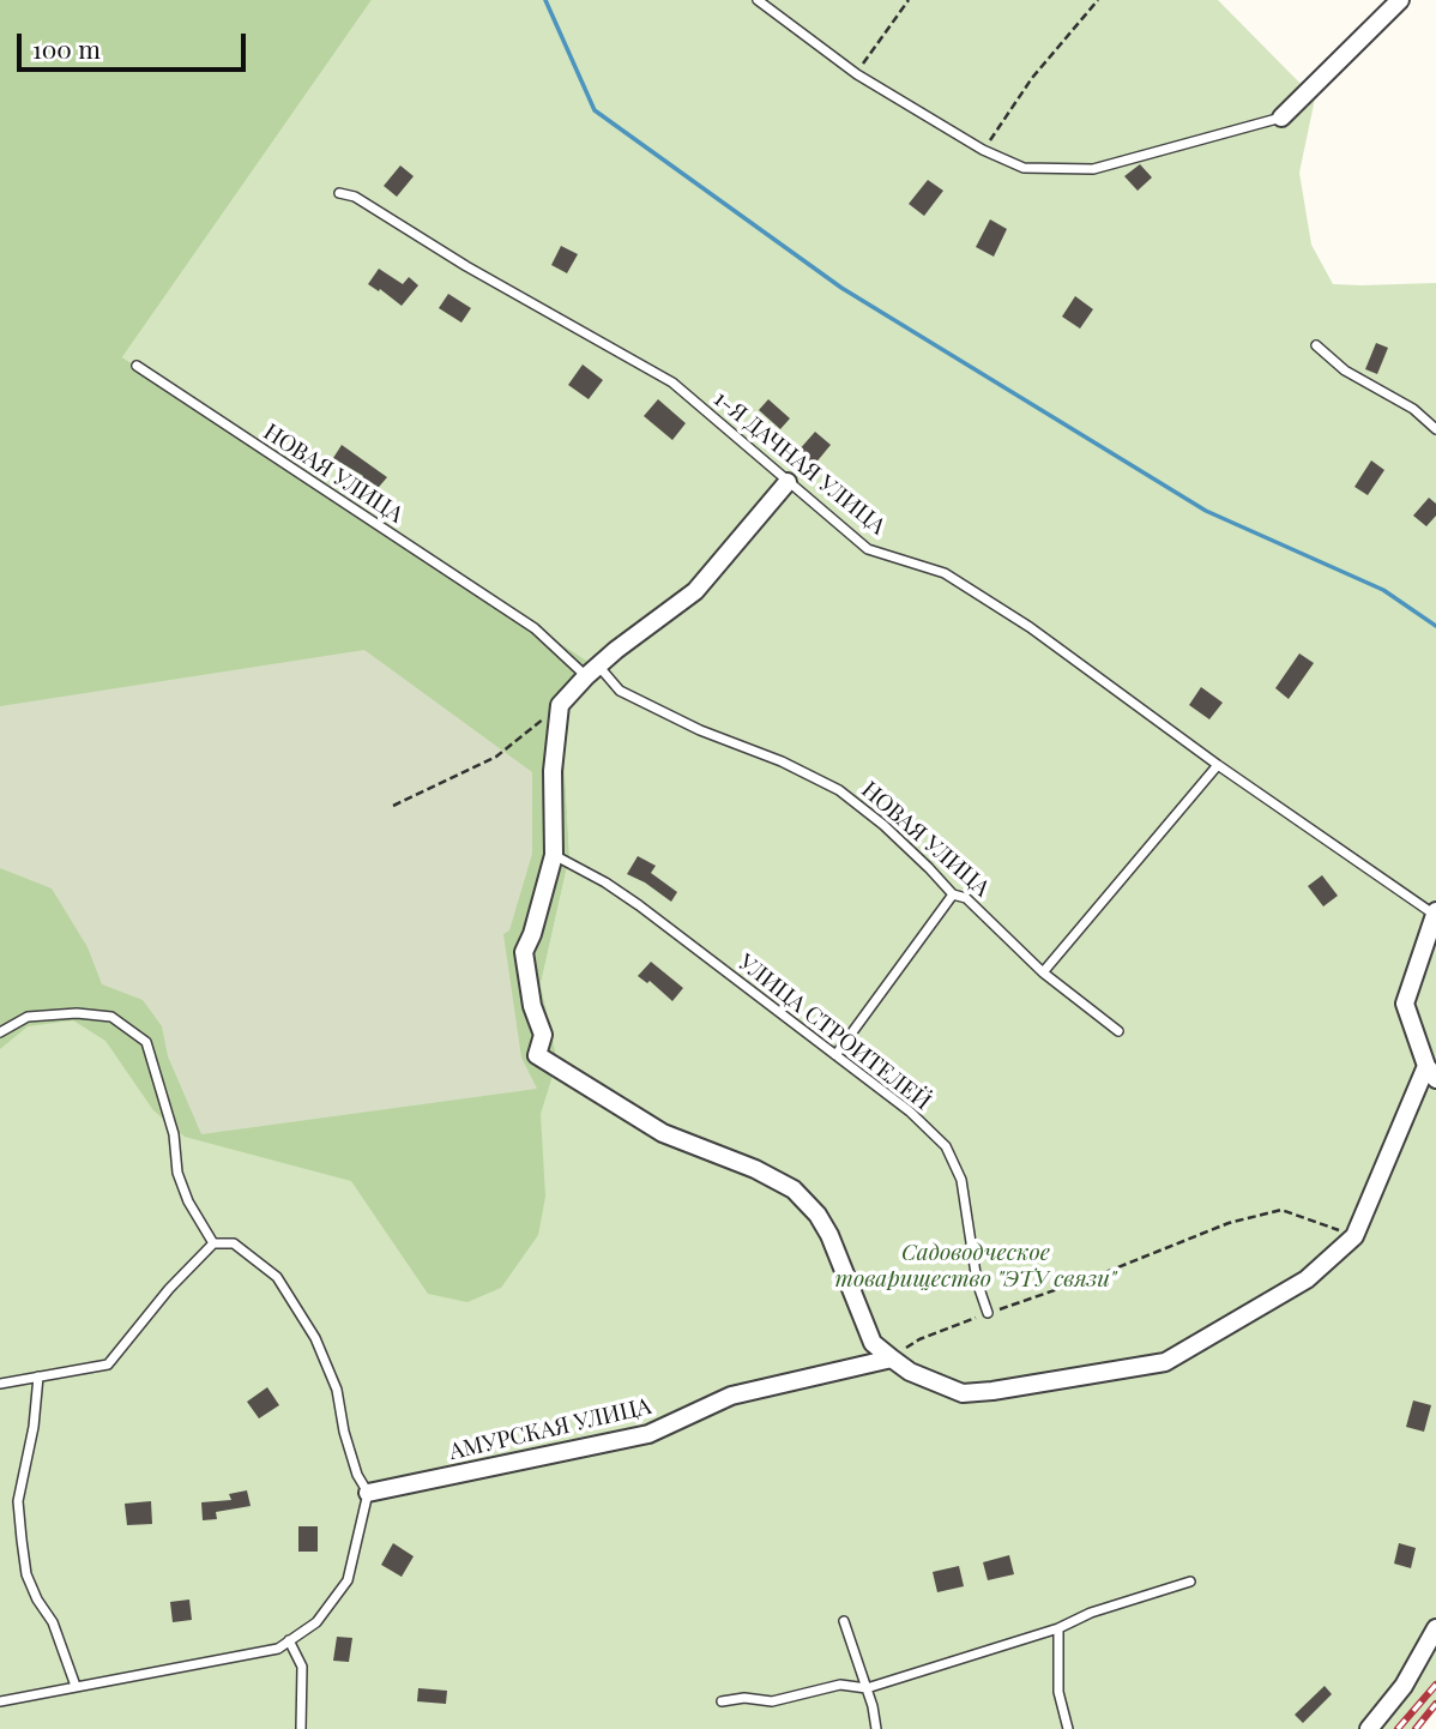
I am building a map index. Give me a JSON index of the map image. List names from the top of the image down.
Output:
{
  "streets": {
    "street": ["АМУРСКАЯ УЛИЦА"],
    "lane": ["1-Я ДАЧНАЯ УЛИЦА", "НОВАЯ УЛИЦА", "УЛИЦА СТРОИТЕЛЕЙ"]
  },
  "parks": ["Садоводческое товарищество \"ЭТУ связи\""],
  "scale_bar": "100 m"
}
